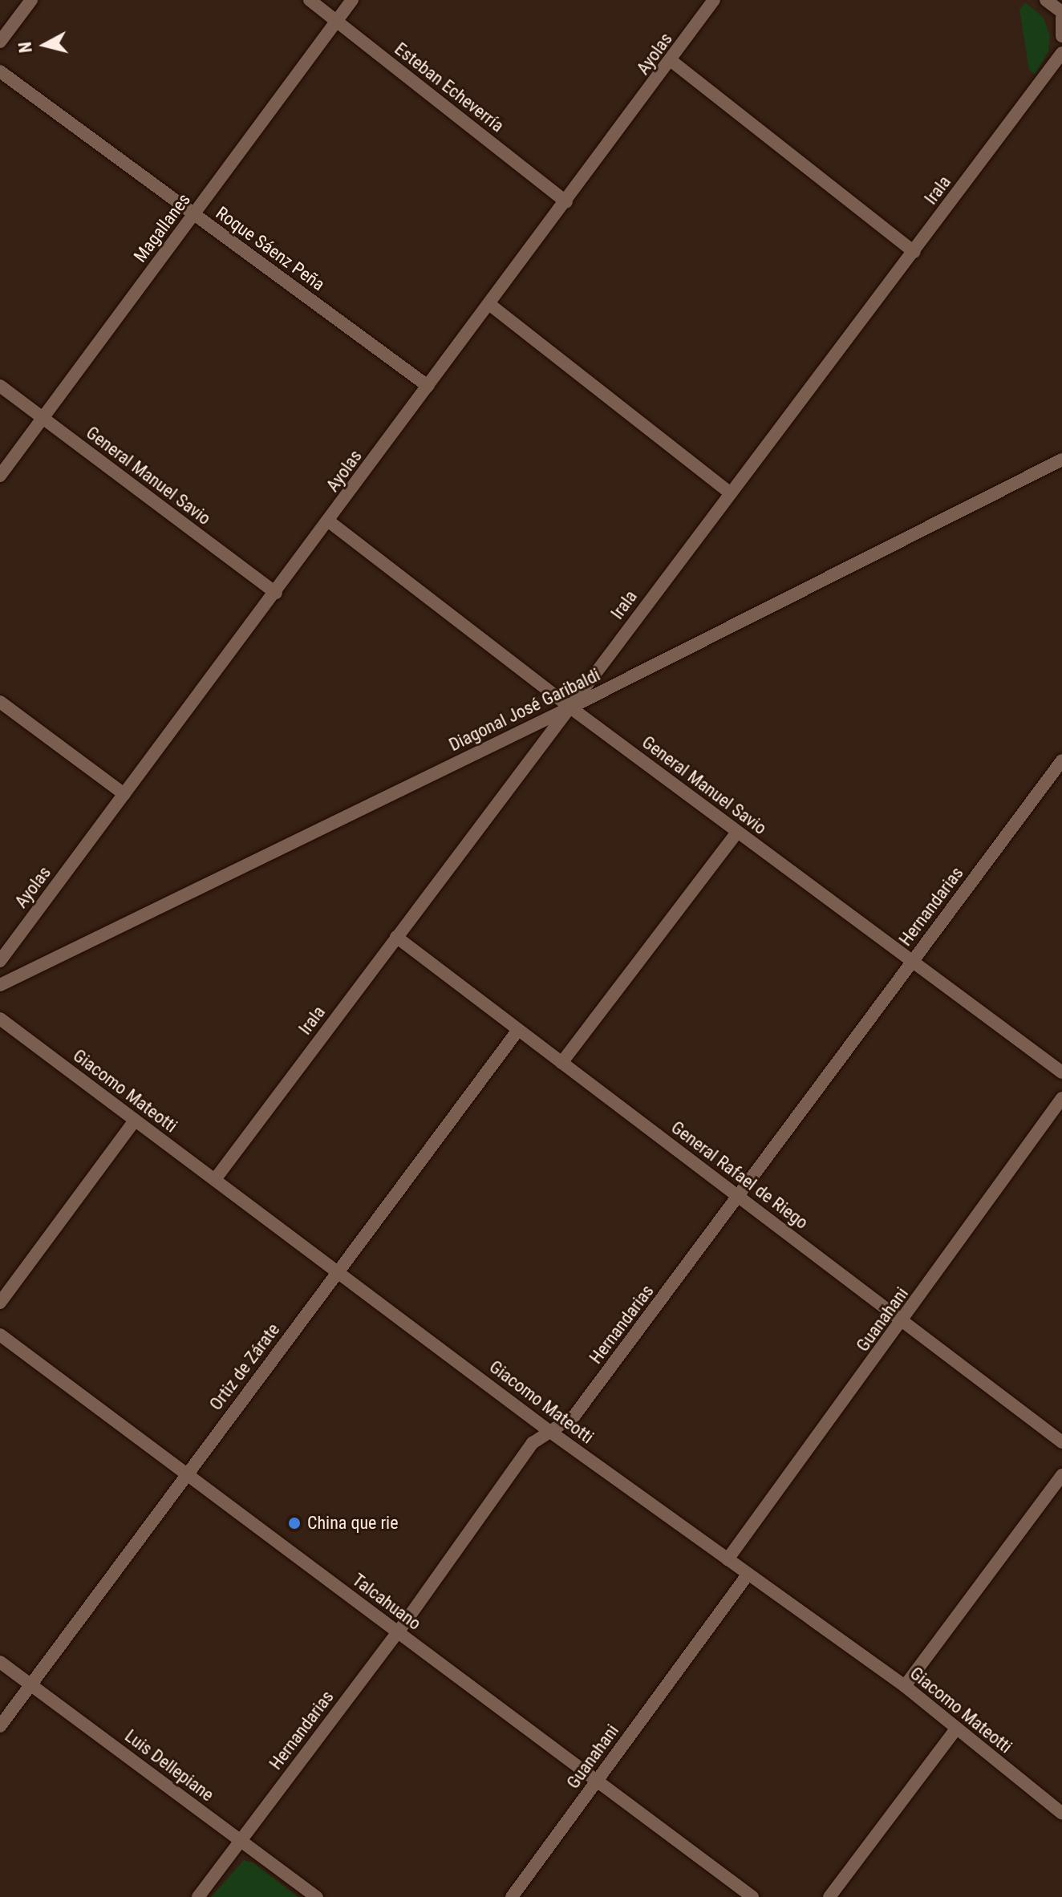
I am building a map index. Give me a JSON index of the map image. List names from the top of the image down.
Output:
{
  "streets": {
    "street": [
      "Ayolas",
      "Esteban Echeverría",
      "Irala",
      "Magallanes",
      "Roque Sáenz Peña",
      "General Manuel Savio",
      "Diagonal José Garibaldi",
      "Hernandarias",
      "Giacomo Mateotti",
      "General Rafael de Riego",
      "Guanahani",
      "Ortiz de Zárate",
      "Talcahuano",
      "Luis Dellepiane"
    ]
  },
  "crossings": [
    ["Ayolas", "Esteban Echeverría"],
    ["Ayolas", "Roque Sáenz Peña"],
    ["Ayolas", "General Manuel Savio"],
    ["Esteban Echeverría", "Magallanes"],
    ["Irala", "General Manuel Savio"],
    ["Irala", "Diagonal José Garibaldi"],
    ["Irala", "Giacomo Mateotti"],
    ["Irala", "General Rafael de Riego"],
    ["Magallanes", "Roque Sáenz Peña"],
    ["Magallanes", "General Manuel Savio"],
    ["General Manuel Savio", "Diagonal José Garibaldi"],
    ["General Manuel Savio", "Hernandarias"],
    ["Hernandarias", "Giacomo Mateotti"],
    ["Hernandarias", "General Rafael de Riego"],
    ["Hernandarias", "Talcahuano"],
    ["Hernandarias", "Luis Dellepiane"],
    ["Giacomo Mateotti", "Guanahani"],
    ["Giacomo Mateotti", "Ortiz de Zárate"],
    ["General Rafael de Riego", "Guanahani"],
    ["General Rafael de Riego", "Ortiz de Zárate"],
    ["Guanahani", "Talcahuano"],
    ["Ortiz de Zárate", "Talcahuano"],
    ["Ortiz de Zárate", "Luis Dellepiane"]
  ],
  "places": ["China que rie"],
  "north": "left"
}
